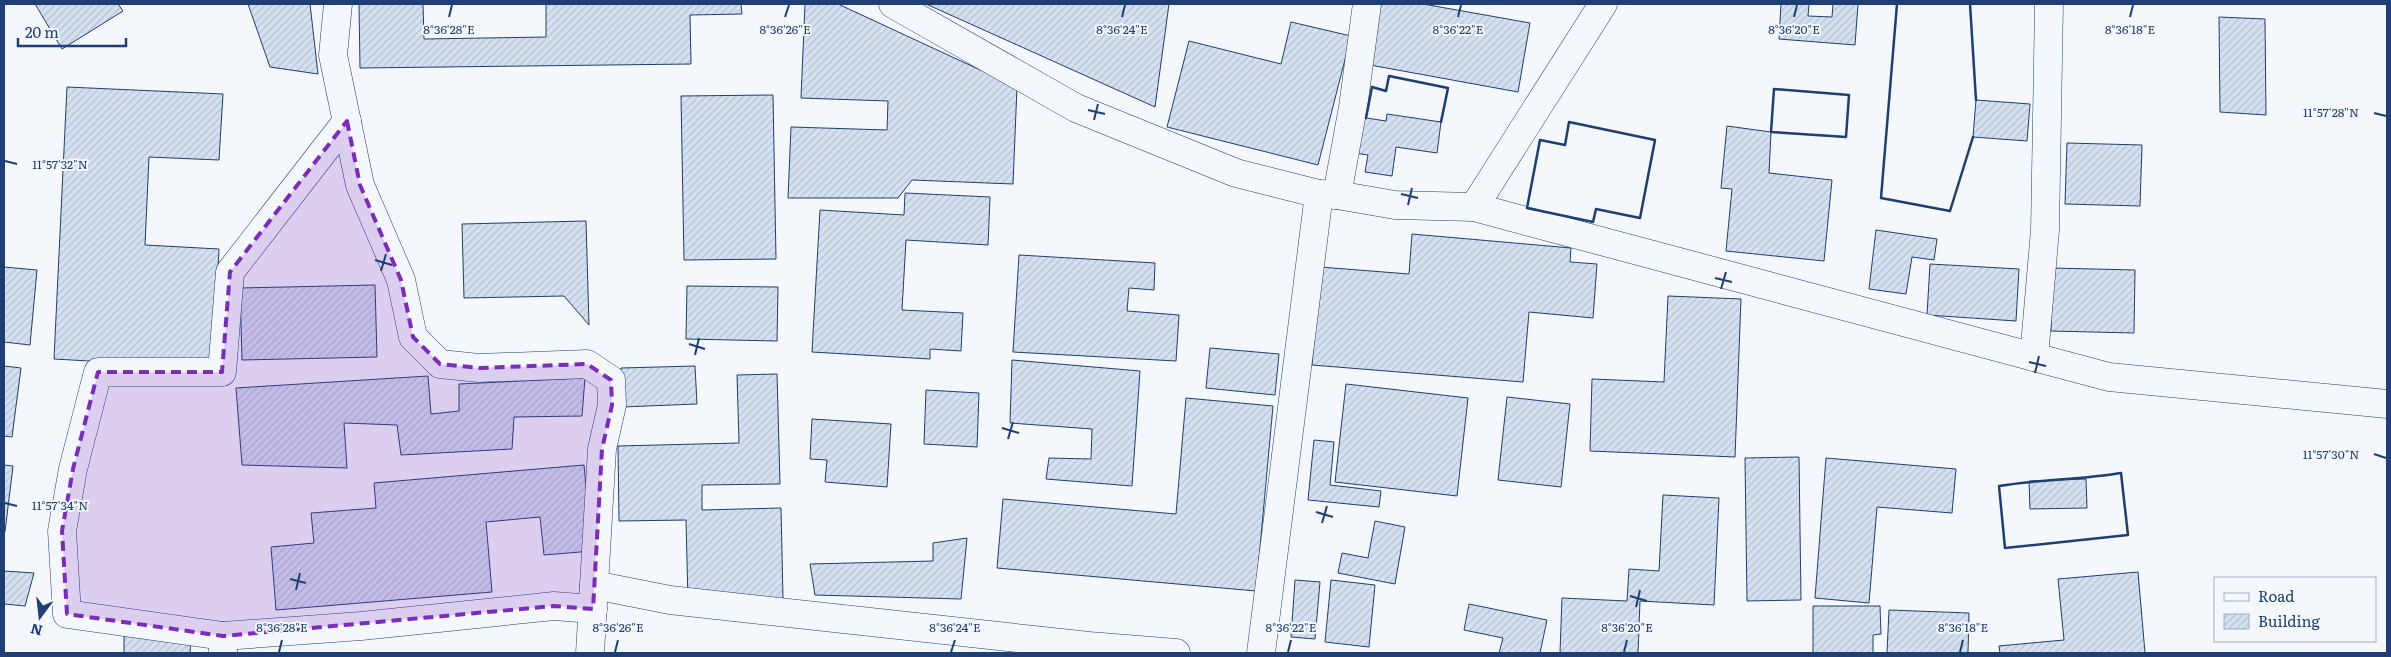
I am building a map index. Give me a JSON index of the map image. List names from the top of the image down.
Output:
{
  "legend": ["Road", "Building"],
  "scale_bar": "20 m",
  "north": "bottom",
  "coordinates": [
    "8°36'28\"E",
    "8°36'26\"E",
    "8°36'24\"E",
    "8°36'22\"E",
    "8°36'20\"E",
    "8°36'18\"E",
    "11°57'28\"N",
    "11°57'32\"N",
    "11°57'30\"N",
    "11°57'34\"N"
  ]
}
